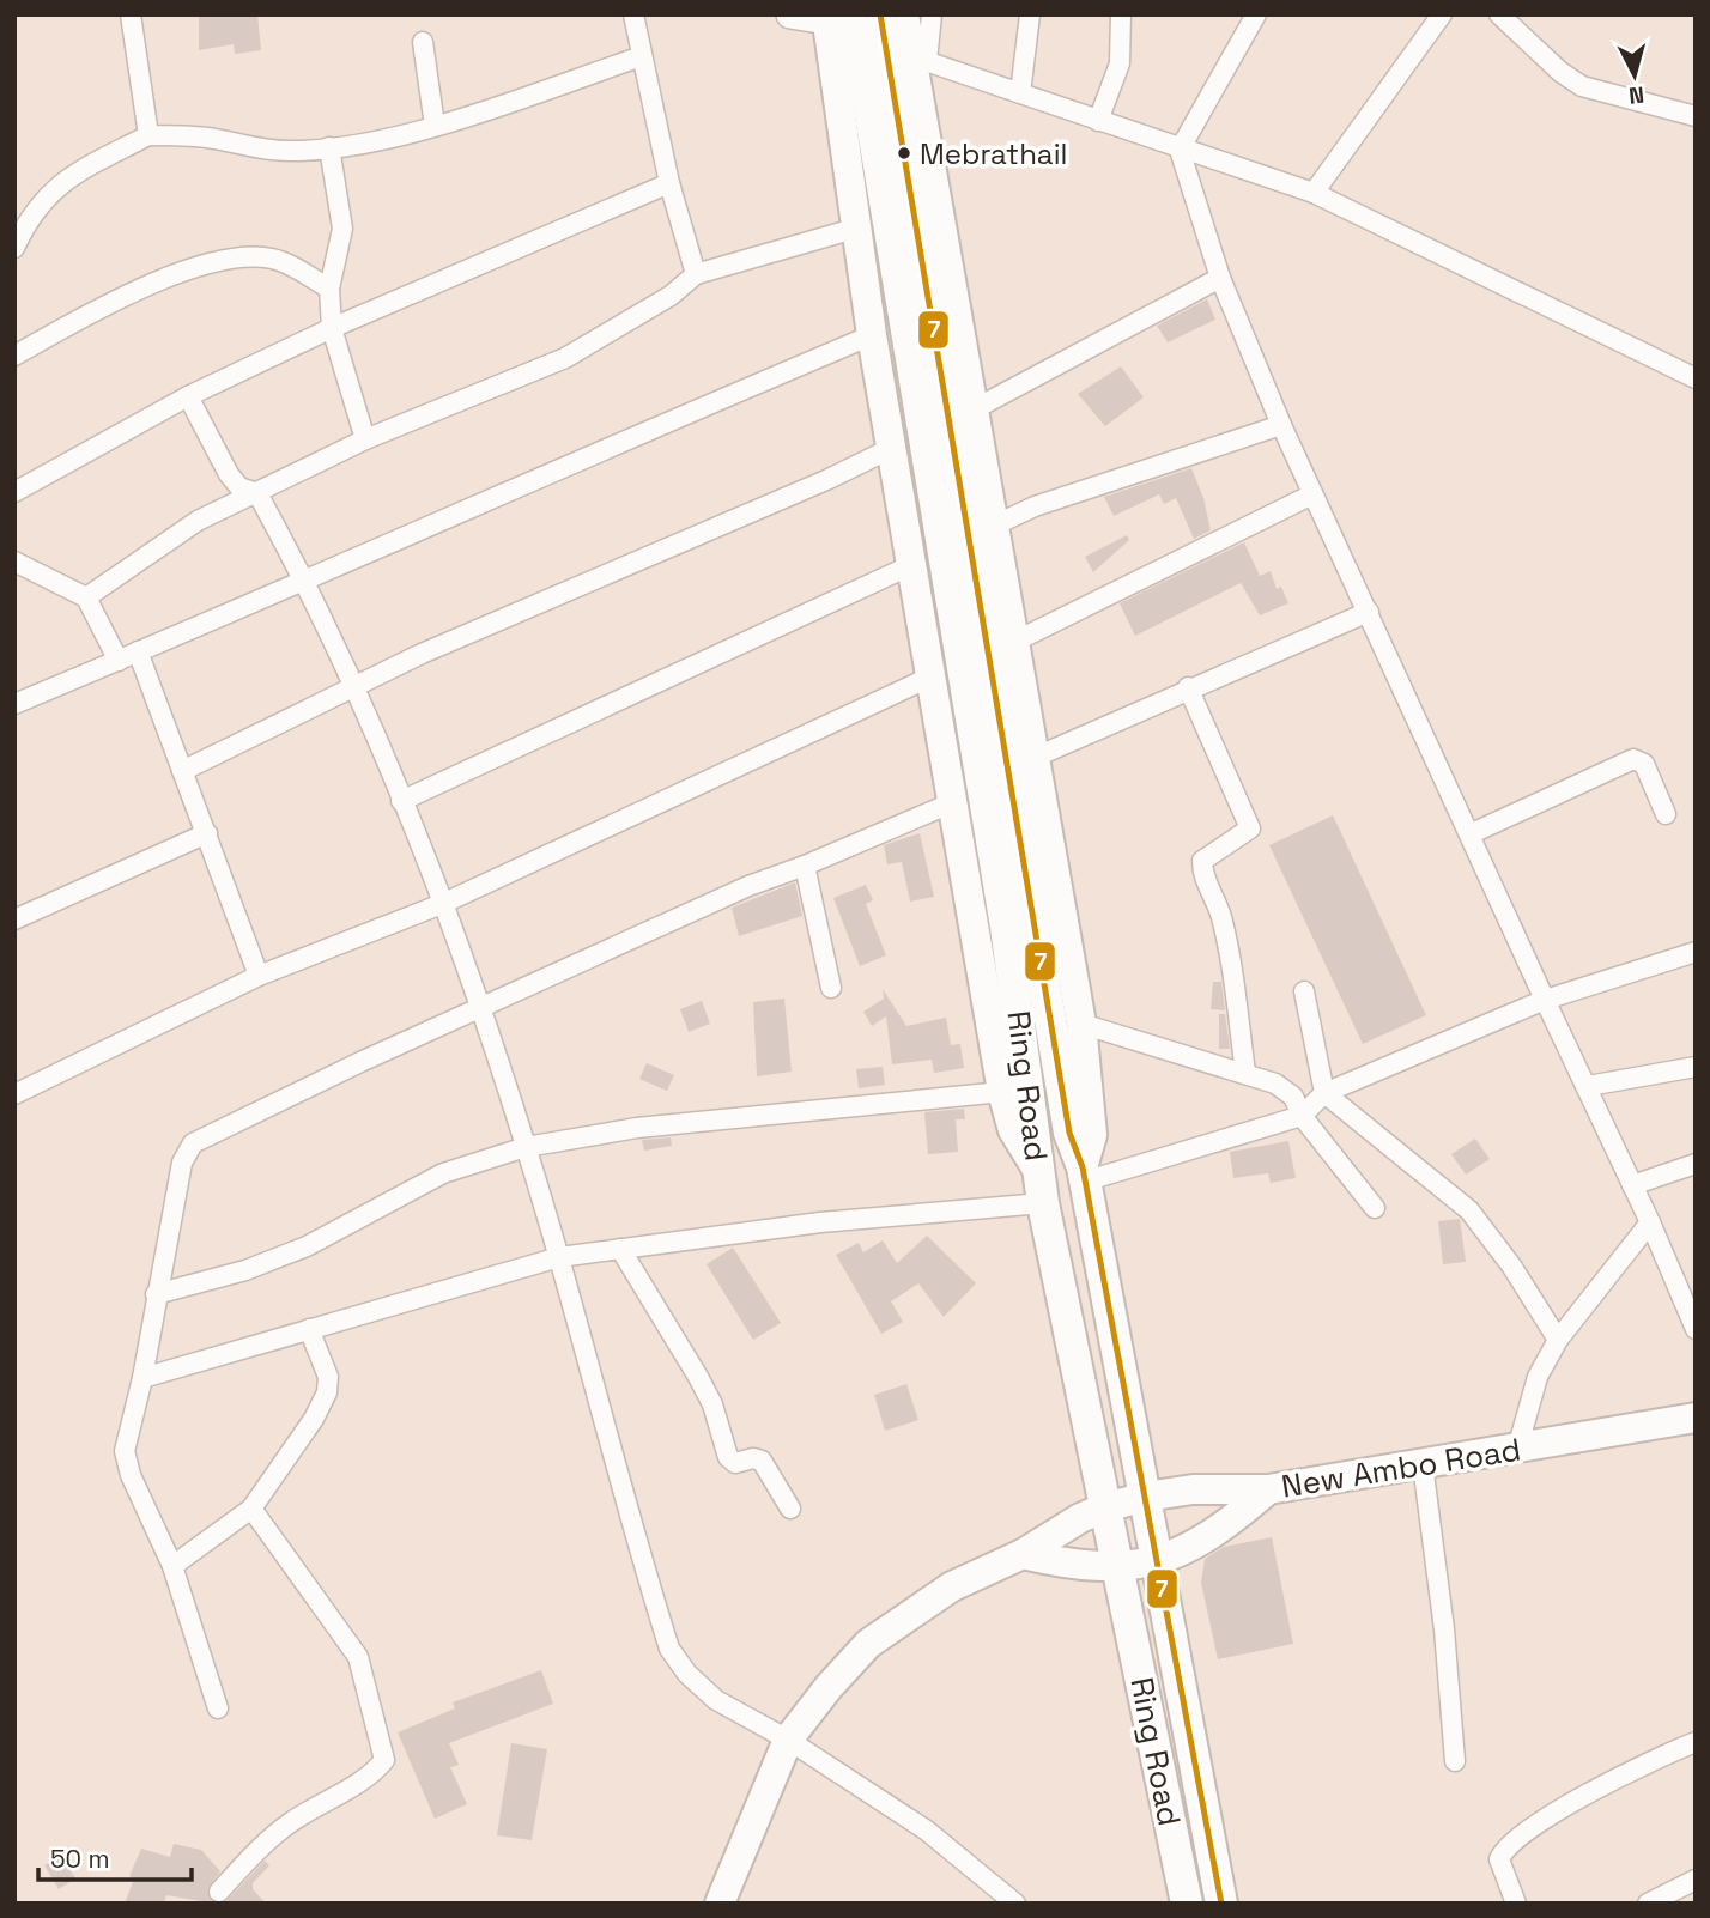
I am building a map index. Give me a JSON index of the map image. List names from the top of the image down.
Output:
{
  "streets": {
    "highway": ["Ring Road"],
    "main road": ["New Ambo Road"]
  },
  "crossings": [
    ["Ring Road", "New Ambo Road"]
  ],
  "places": ["Mebrathail"],
  "lines": ["transit line 7"],
  "scale_bar": "50 m",
  "north": "bottom"
}
